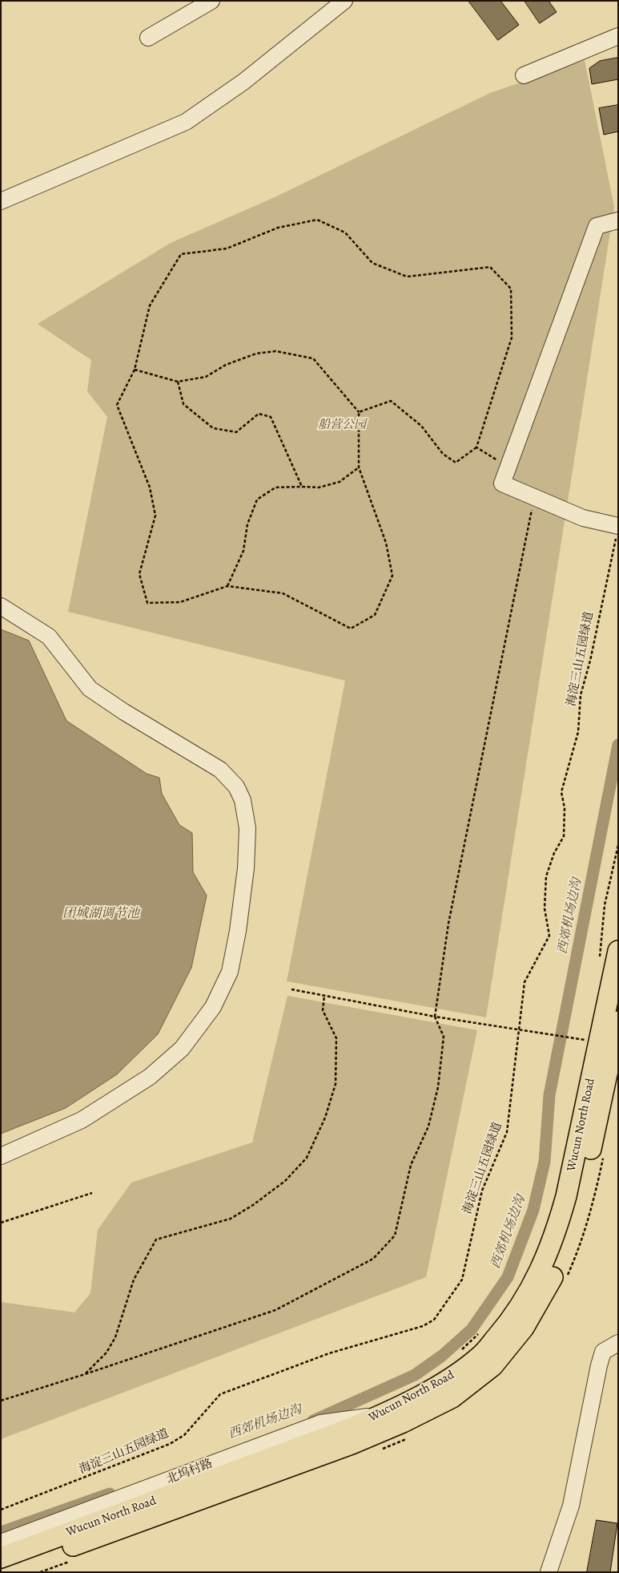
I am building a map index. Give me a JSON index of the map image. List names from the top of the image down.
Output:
{
  "streets": {
    "main road": ["Wucun North Road"],
    "street": ["北坞村路"],
    "path": ["海淀三山五园绿道"]
  },
  "crossings": [
    ["Wucun North Road", "北坞村路"]
  ],
  "water": ["团城湖调节池", "西郊机场边沟"],
  "parks": ["船营公园"]
}
